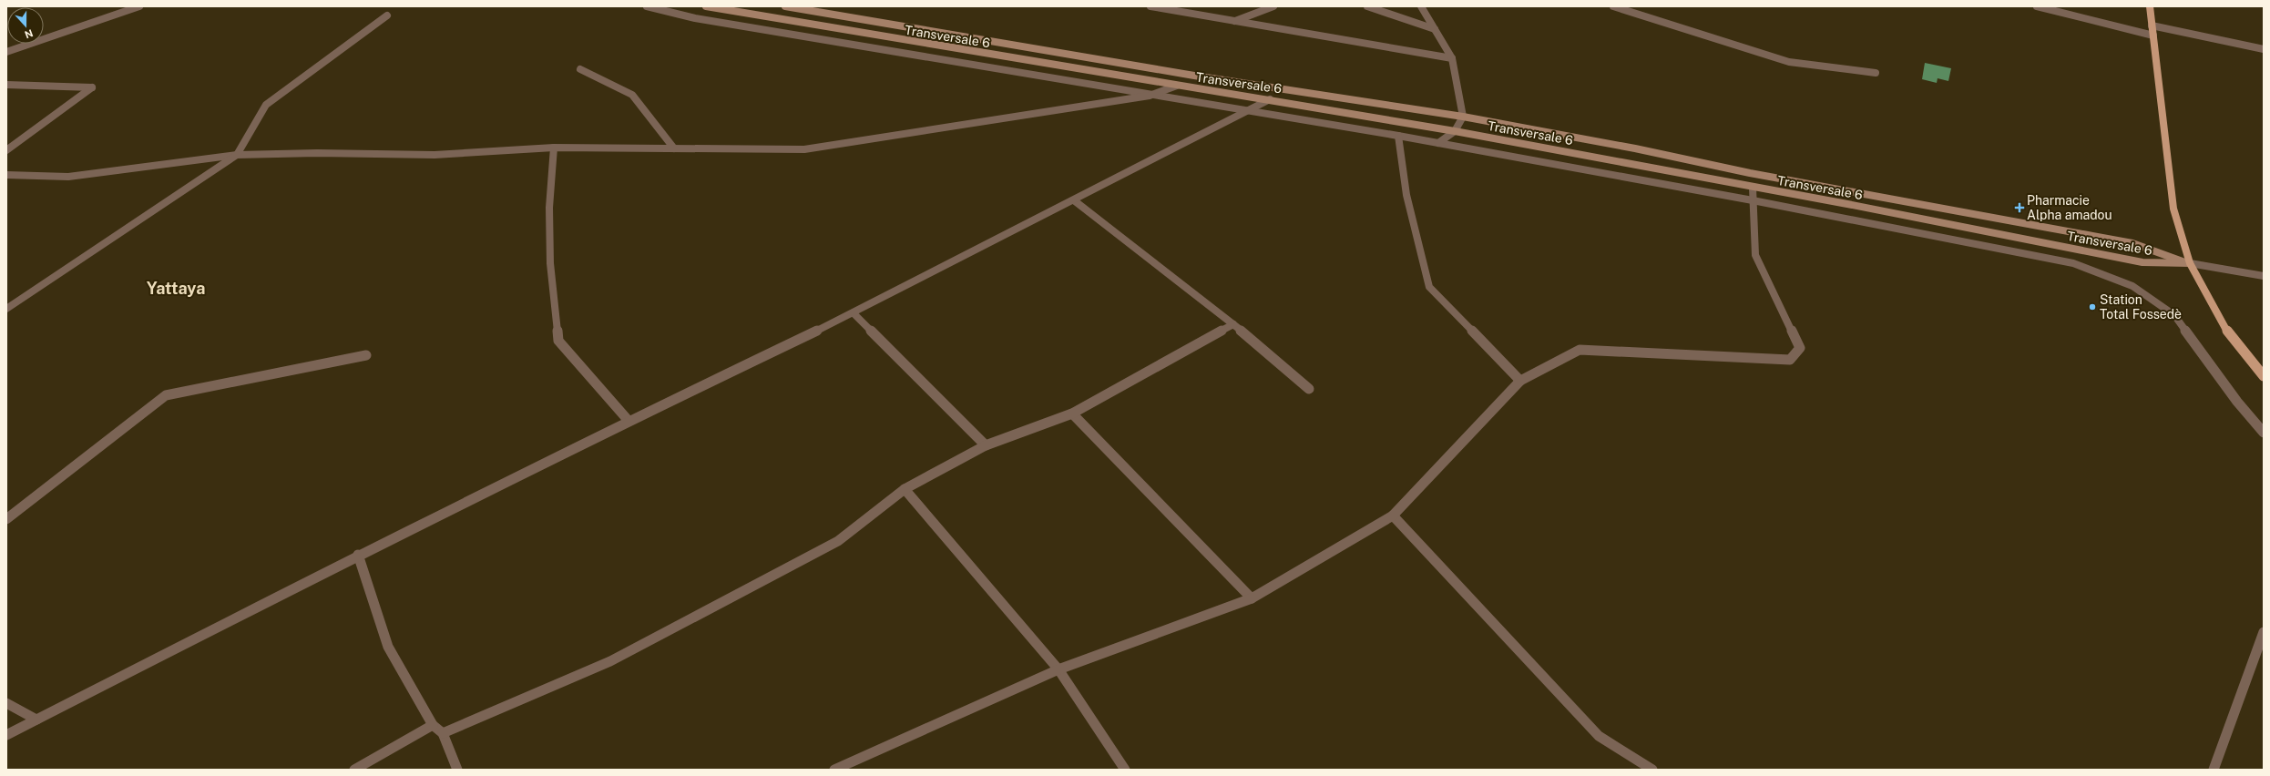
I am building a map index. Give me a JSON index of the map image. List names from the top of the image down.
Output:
{
  "streets": {
    "main road": ["Transversale 6"]
  },
  "districts": ["Yattaya"],
  "places": {
    "health": ["Pharmacie Alpha amadou"],
    "other": ["Station Total Fossedè"]
  },
  "north": "bottom"
}
